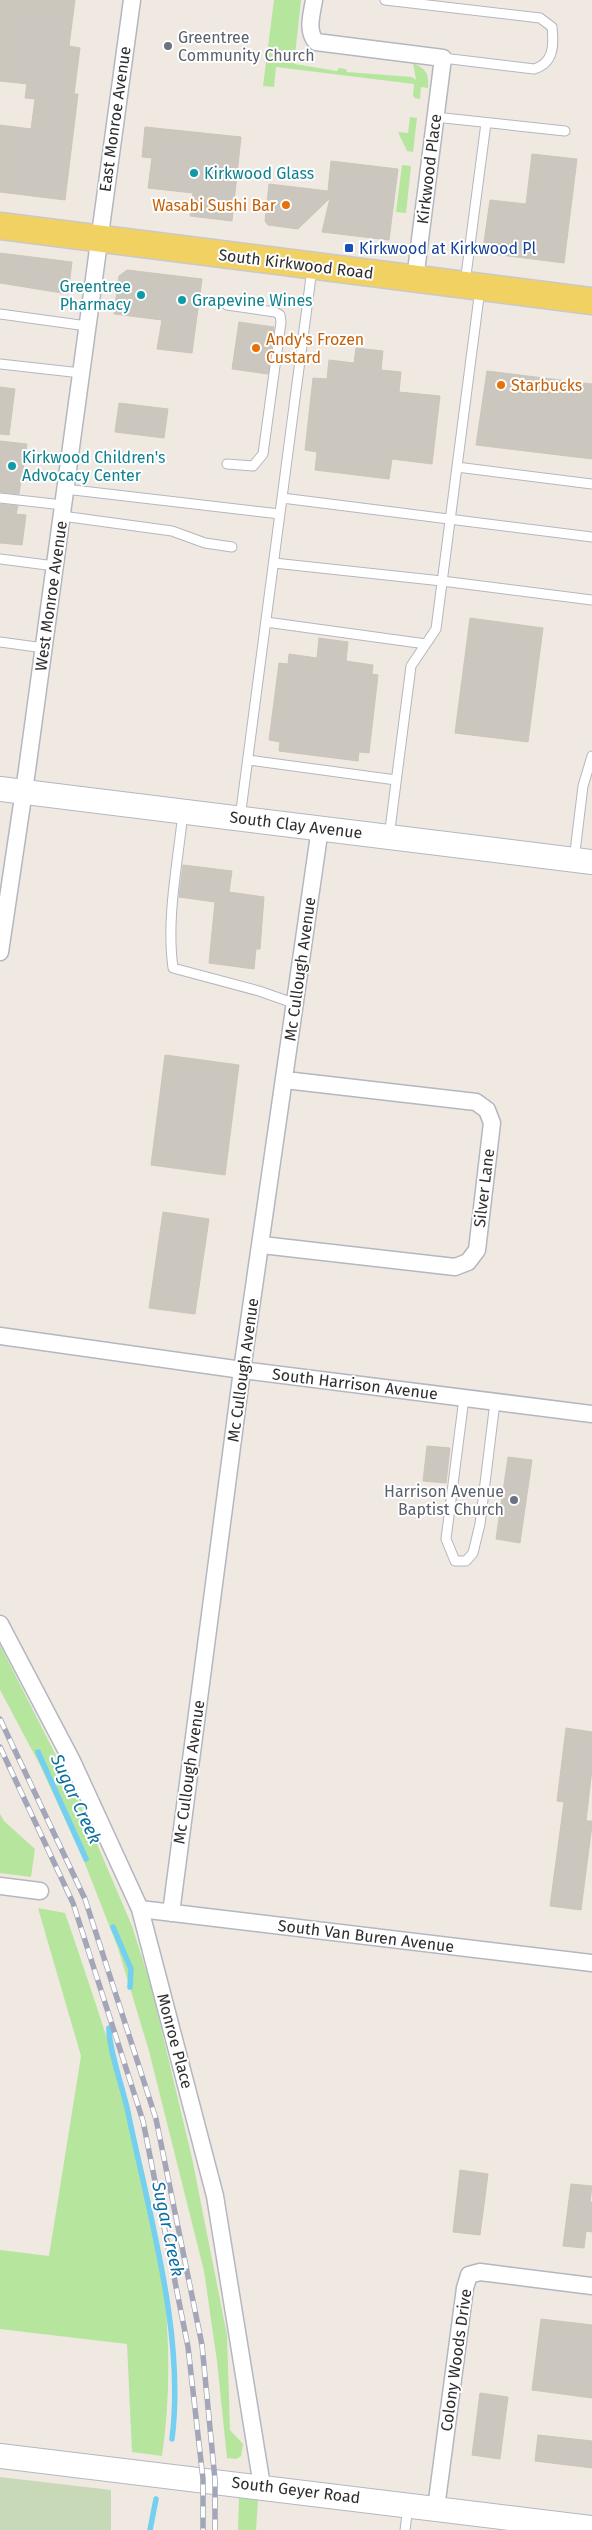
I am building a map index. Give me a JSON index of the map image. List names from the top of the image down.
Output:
{
  "streets": {
    "main road": ["South Kirkwood Road"],
    "street": [
      "East Monroe Avenue",
      "Kirkwood Place",
      "West Monroe Avenue",
      "South Clay Avenue",
      "Mc Cullough Avenue",
      "Silver Lane",
      "South Harrison Avenue",
      "South Van Buren Avenue",
      "Monroe Place",
      "Colony Woods Drive",
      "South Geyer Road"
    ]
  },
  "crossings": [
    ["East Monroe Avenue", "South Kirkwood Road"],
    ["East Monroe Avenue", "West Monroe Avenue"],
    ["Kirkwood Place", "South Kirkwood Road"],
    ["South Kirkwood Road", "West Monroe Avenue"],
    ["West Monroe Avenue", "South Clay Avenue"],
    ["South Clay Avenue", "Mc Cullough Avenue"],
    ["Mc Cullough Avenue", "Silver Lane"],
    ["Mc Cullough Avenue", "South Harrison Avenue"],
    ["Mc Cullough Avenue", "South Van Buren Avenue"],
    ["South Van Buren Avenue", "Monroe Place"],
    ["Monroe Place", "South Geyer Road"],
    ["Colony Woods Drive", "South Geyer Road"]
  ],
  "water": ["Sugar Creek"],
  "places": {
    "other": [
      "Greentree Community Church",
      "Kirkwood Glass",
      "Wasabi Sushi Bar",
      "Greentree Pharmacy",
      "Grapevine Wines",
      "Andy's Frozen Custard",
      "Starbucks",
      "Kirkwood Children's Advocacy Center",
      "Harrison Avenue Baptist Church"
    ],
    "transit": ["Kirkwood at Kirkwood Pl"]
  }
}
